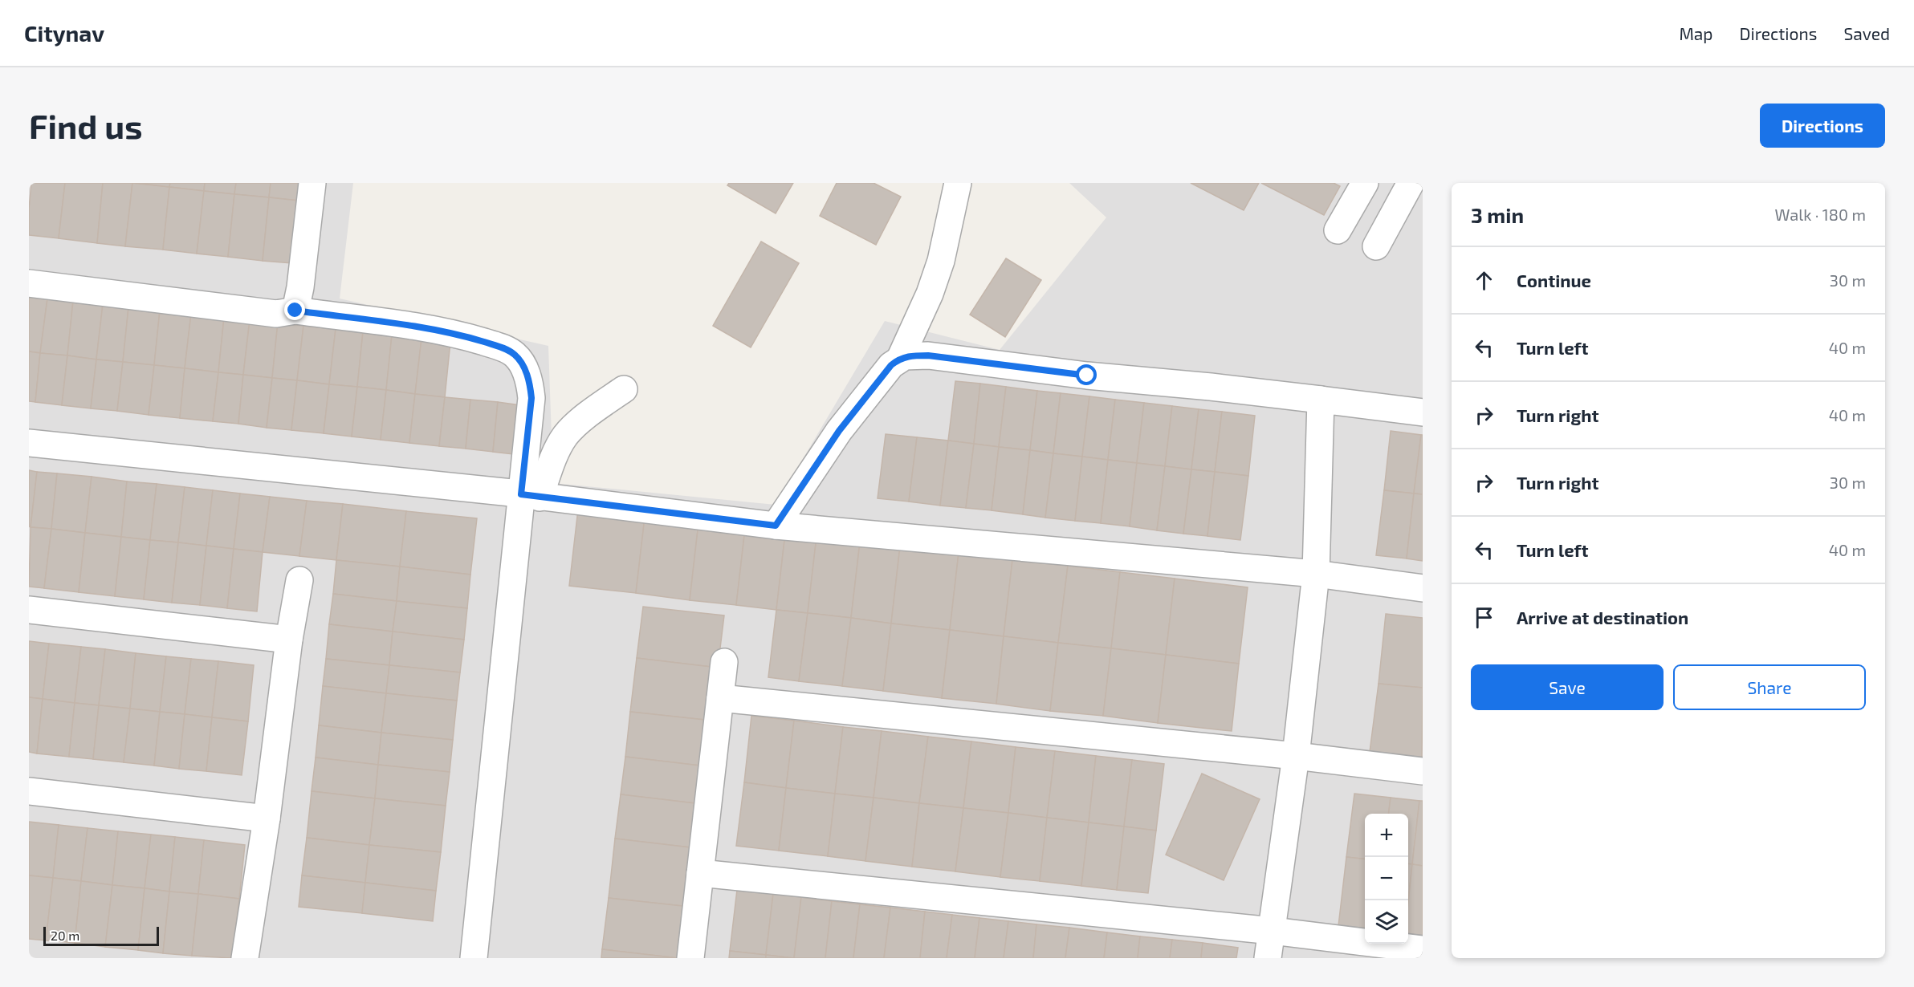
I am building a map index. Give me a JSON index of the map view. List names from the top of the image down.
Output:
{
  "scale_bar": "20 m",
  "page": {
    "header": "Citynav",
    "nav": ["Map", "Directions", "Saved"],
    "buttons": [
      "Directions",
      ["Save", "Share"]
    ],
    "title": "Find us",
    "heading": ["3 min", "Walk · 180 m"],
    "list": [
      ["Continue", "30 m"],
      ["Turn left", "40 m"],
      ["Turn right", "40 m"],
      ["Turn right", "30 m"],
      ["Turn left", "40 m"],
      "Arrive at destination"
    ],
    "map_buttons": ["+", "−"],
    "scale": "20 m"
  }
}
